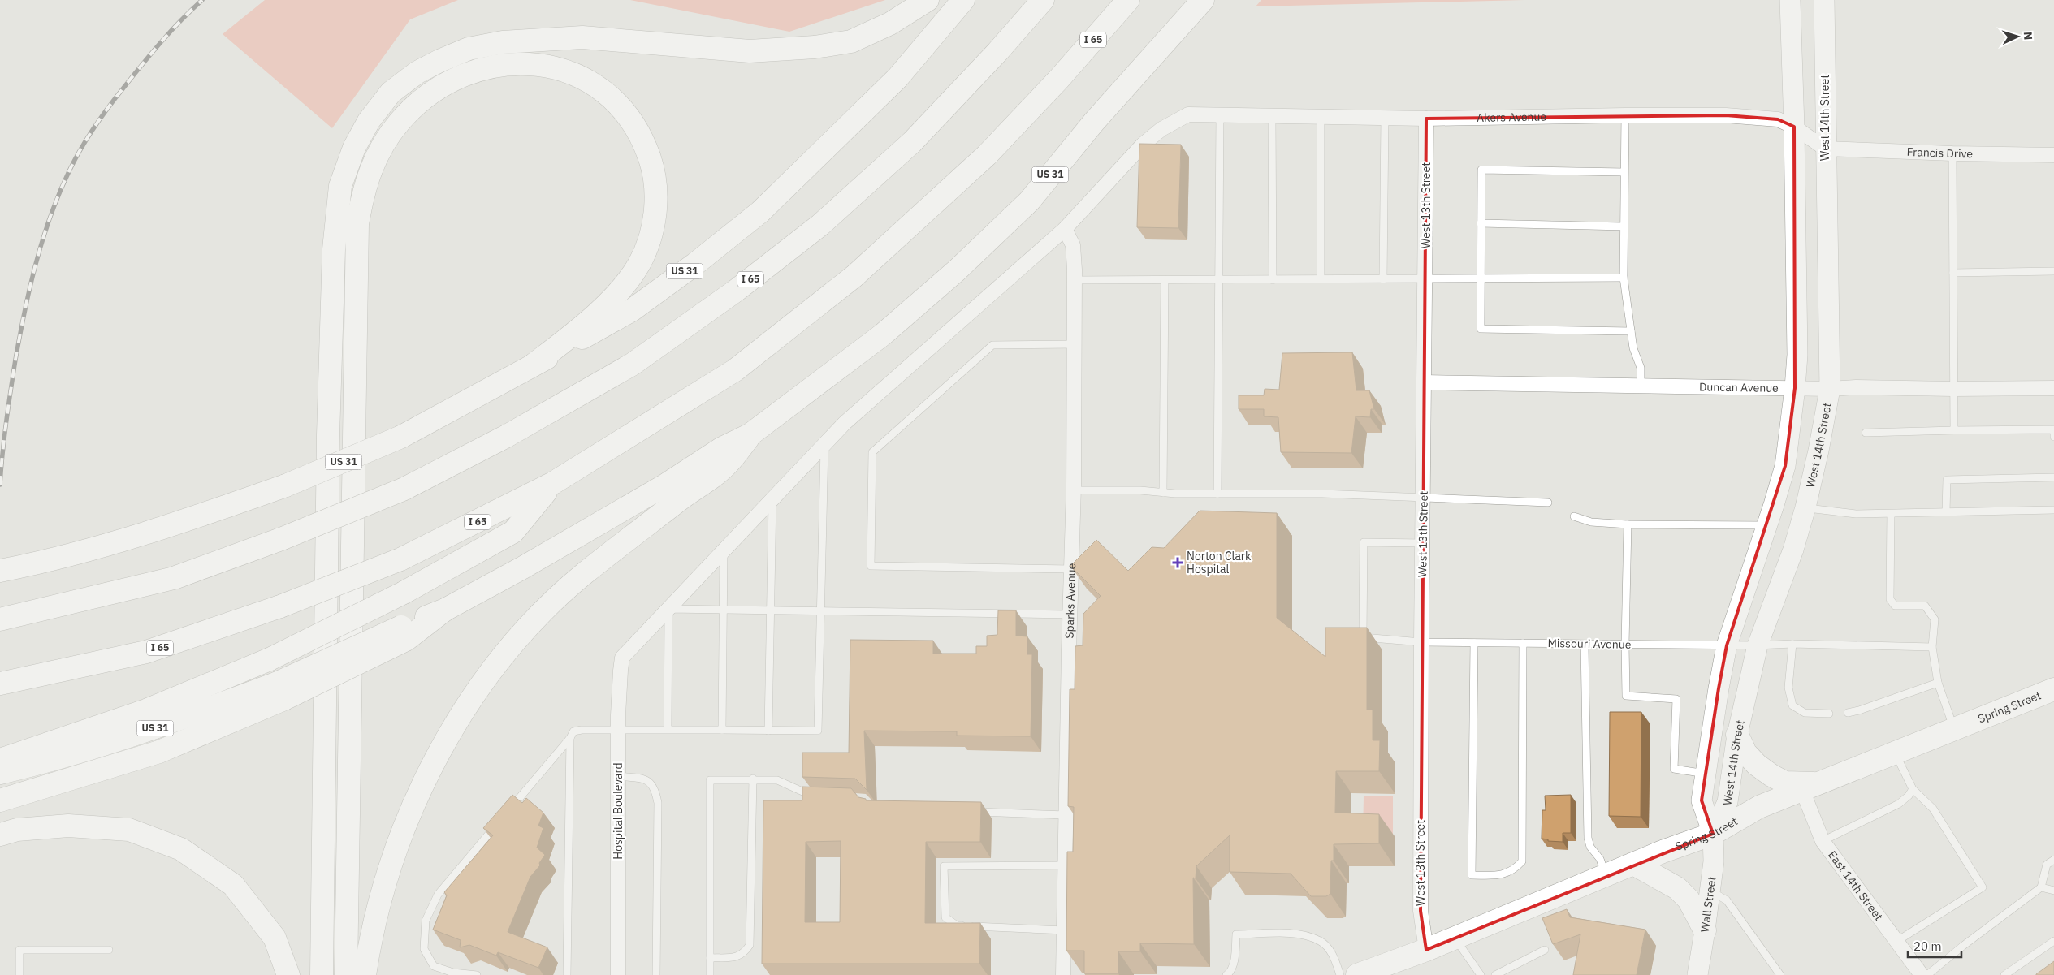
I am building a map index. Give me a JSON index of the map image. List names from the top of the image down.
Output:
{
  "streets": {
    "main road": ["I 65", "US 31", "Spring Street"],
    "street": [
      "Akers Avenue",
      "West 14th Street",
      "Francis Drive",
      "West 13th Street",
      "Duncan Avenue",
      "Sparks Avenue",
      "Hospital Boulevard",
      "East 14th Street",
      "Wall Street"
    ],
    "lane": ["Missouri Avenue"]
  },
  "crossings": [
    ["Akers Avenue", "West 14th Street"],
    ["Akers Avenue", "Francis Drive"],
    ["Akers Avenue", "West 13th Street"],
    ["Akers Avenue", "Hospital Boulevard"],
    ["West 14th Street", "Francis Drive"],
    ["West 14th Street", "Duncan Avenue"],
    ["West 14th Street", "Missouri Avenue"],
    ["West 14th Street", "Spring Street"],
    ["West 14th Street", "Wall Street"],
    ["West 13th Street", "Duncan Avenue"],
    ["West 13th Street", "Missouri Avenue"],
    ["West 13th Street", "Spring Street"],
    ["Sparks Avenue", "Hospital Boulevard"],
    ["Spring Street", "East 14th Street"],
    ["Spring Street", "Wall Street"]
  ],
  "places": {
    "health": ["Norton Clark Hospital"]
  },
  "scale_bar": "20 m",
  "north": "right"
}
